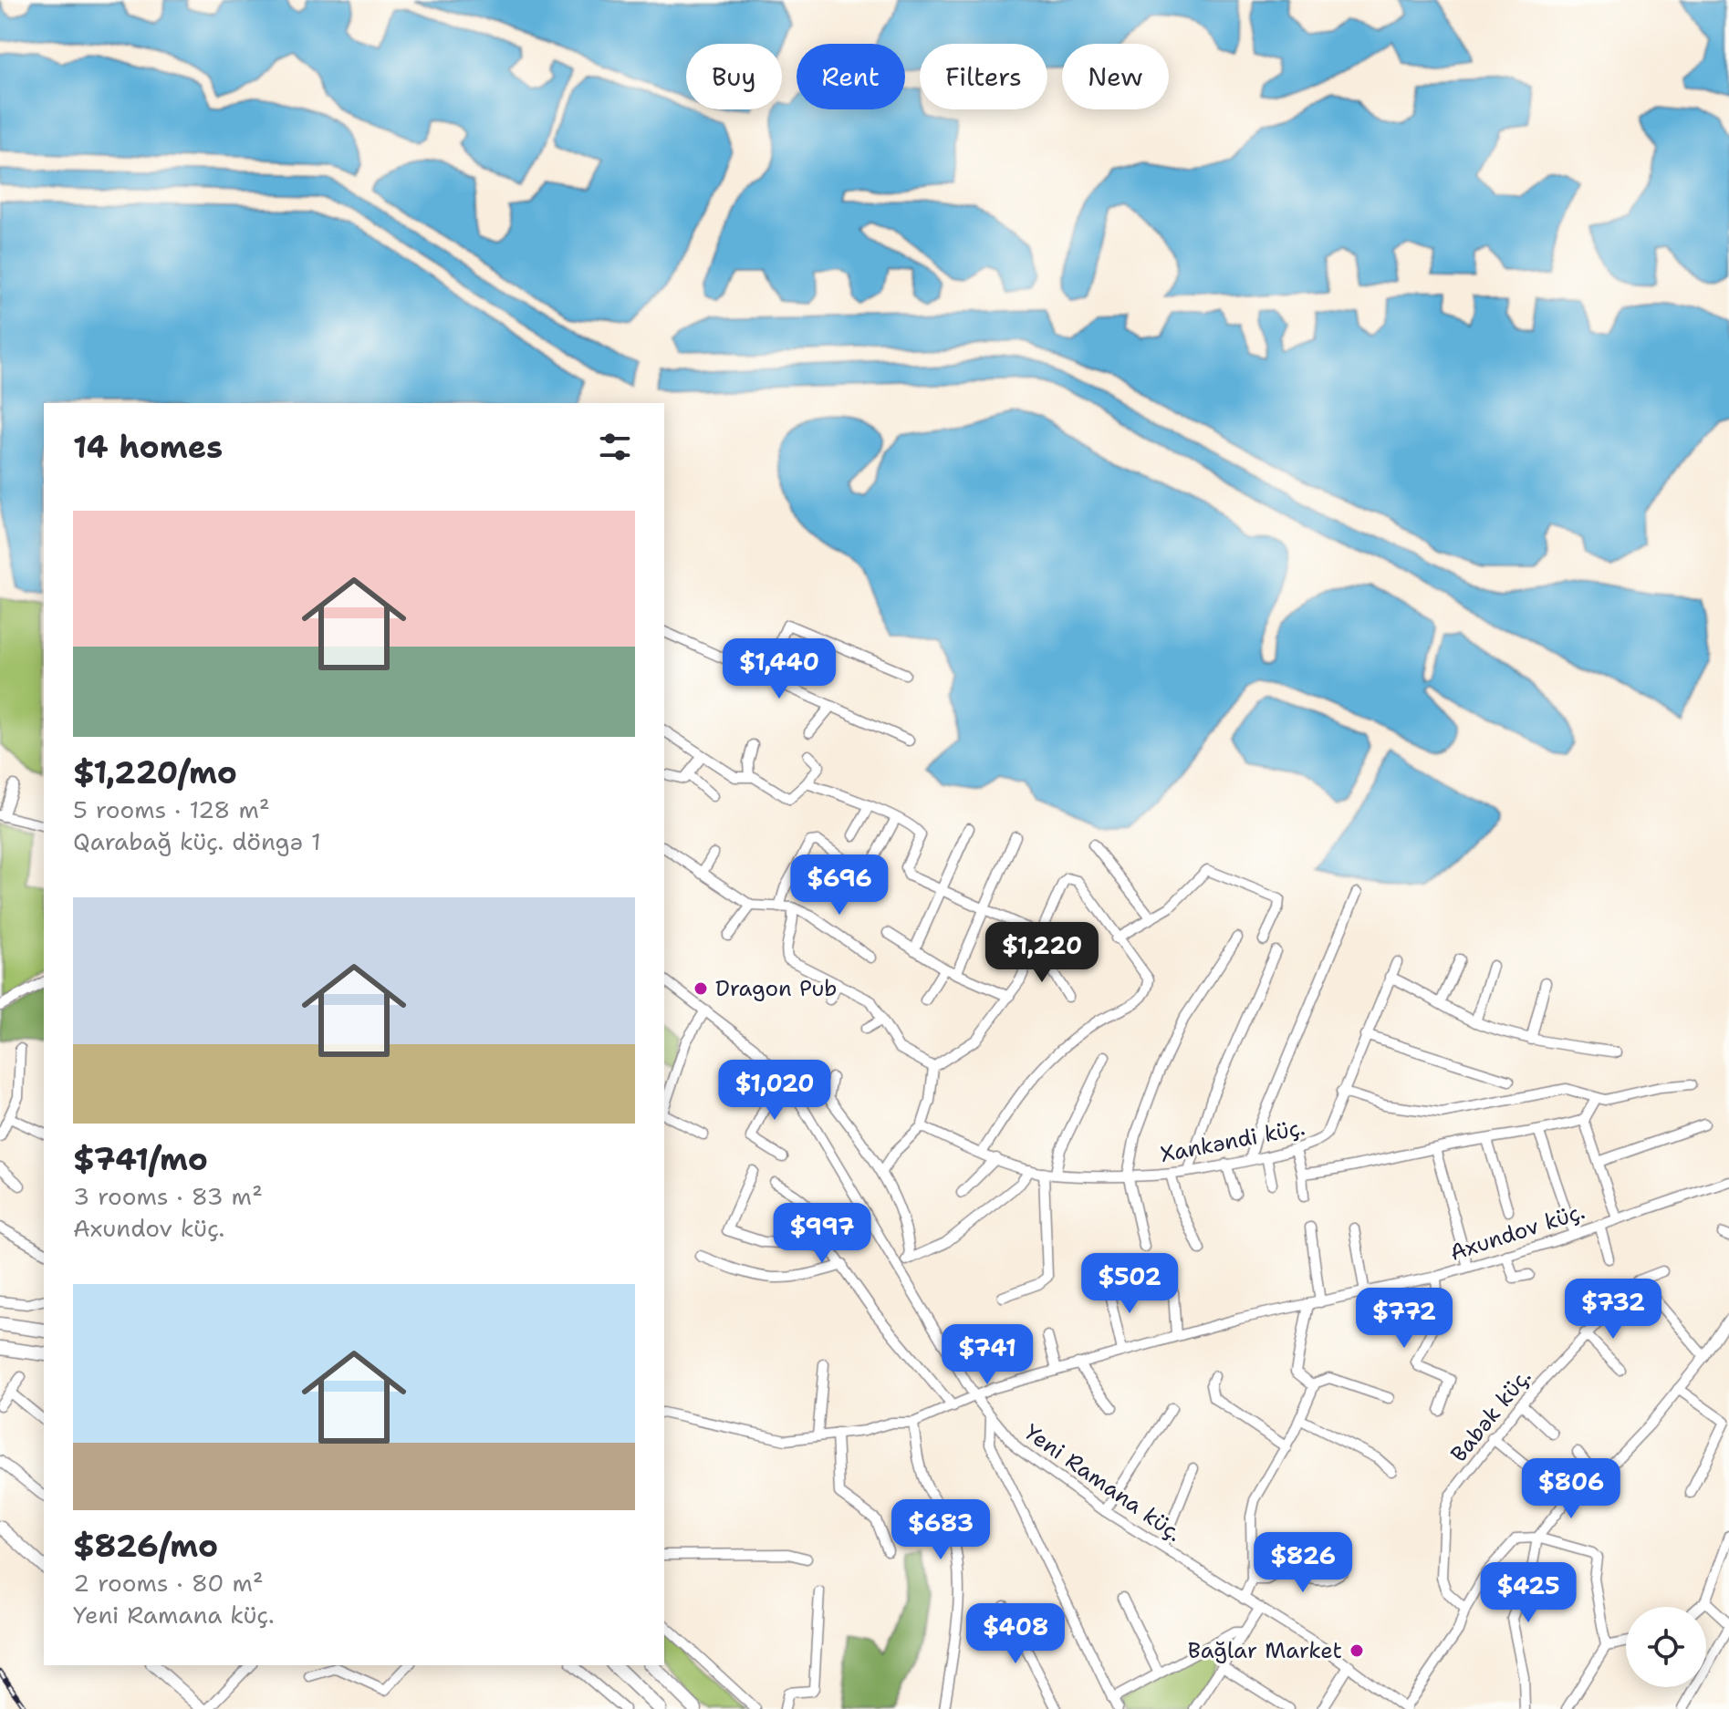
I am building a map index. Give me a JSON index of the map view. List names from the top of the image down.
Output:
{
  "streets": {
    "street": [
      "Xankəndi küç.",
      "Axundov küç.",
      "Babək küç.",
      "Yeni Ramana küç."
    ]
  },
  "crossings": [
    ["Axundov küç.", "Yeni Ramana küç."]
  ],
  "places": ["Dragon Pub", "Bağlar Market"],
  "page": {
    "chip": [
      "Buy",
      "Rent",
      "Filters",
      "New"
    ],
    "heading": "14 homes",
    "list": [
      {
        "name": "$1,220/mo",
        "note": "5 rooms · 128 m² · Qarabağ küç. döngə 1"
      },
      {
        "name": "$741/mo",
        "note": "3 rooms · 83 m² · Axundov küç."
      },
      {
        "name": "$826/mo",
        "note": "2 rooms · 80 m² · Yeni Ramana küç."
      }
    ],
    "price": [
      "$1,440",
      "$696",
      "$1,220",
      "$1,020",
      "$997",
      "$502",
      "$732",
      "$772",
      "$741",
      "$806",
      "$683",
      "$826",
      "$425",
      "$408"
    ]
  }
}
